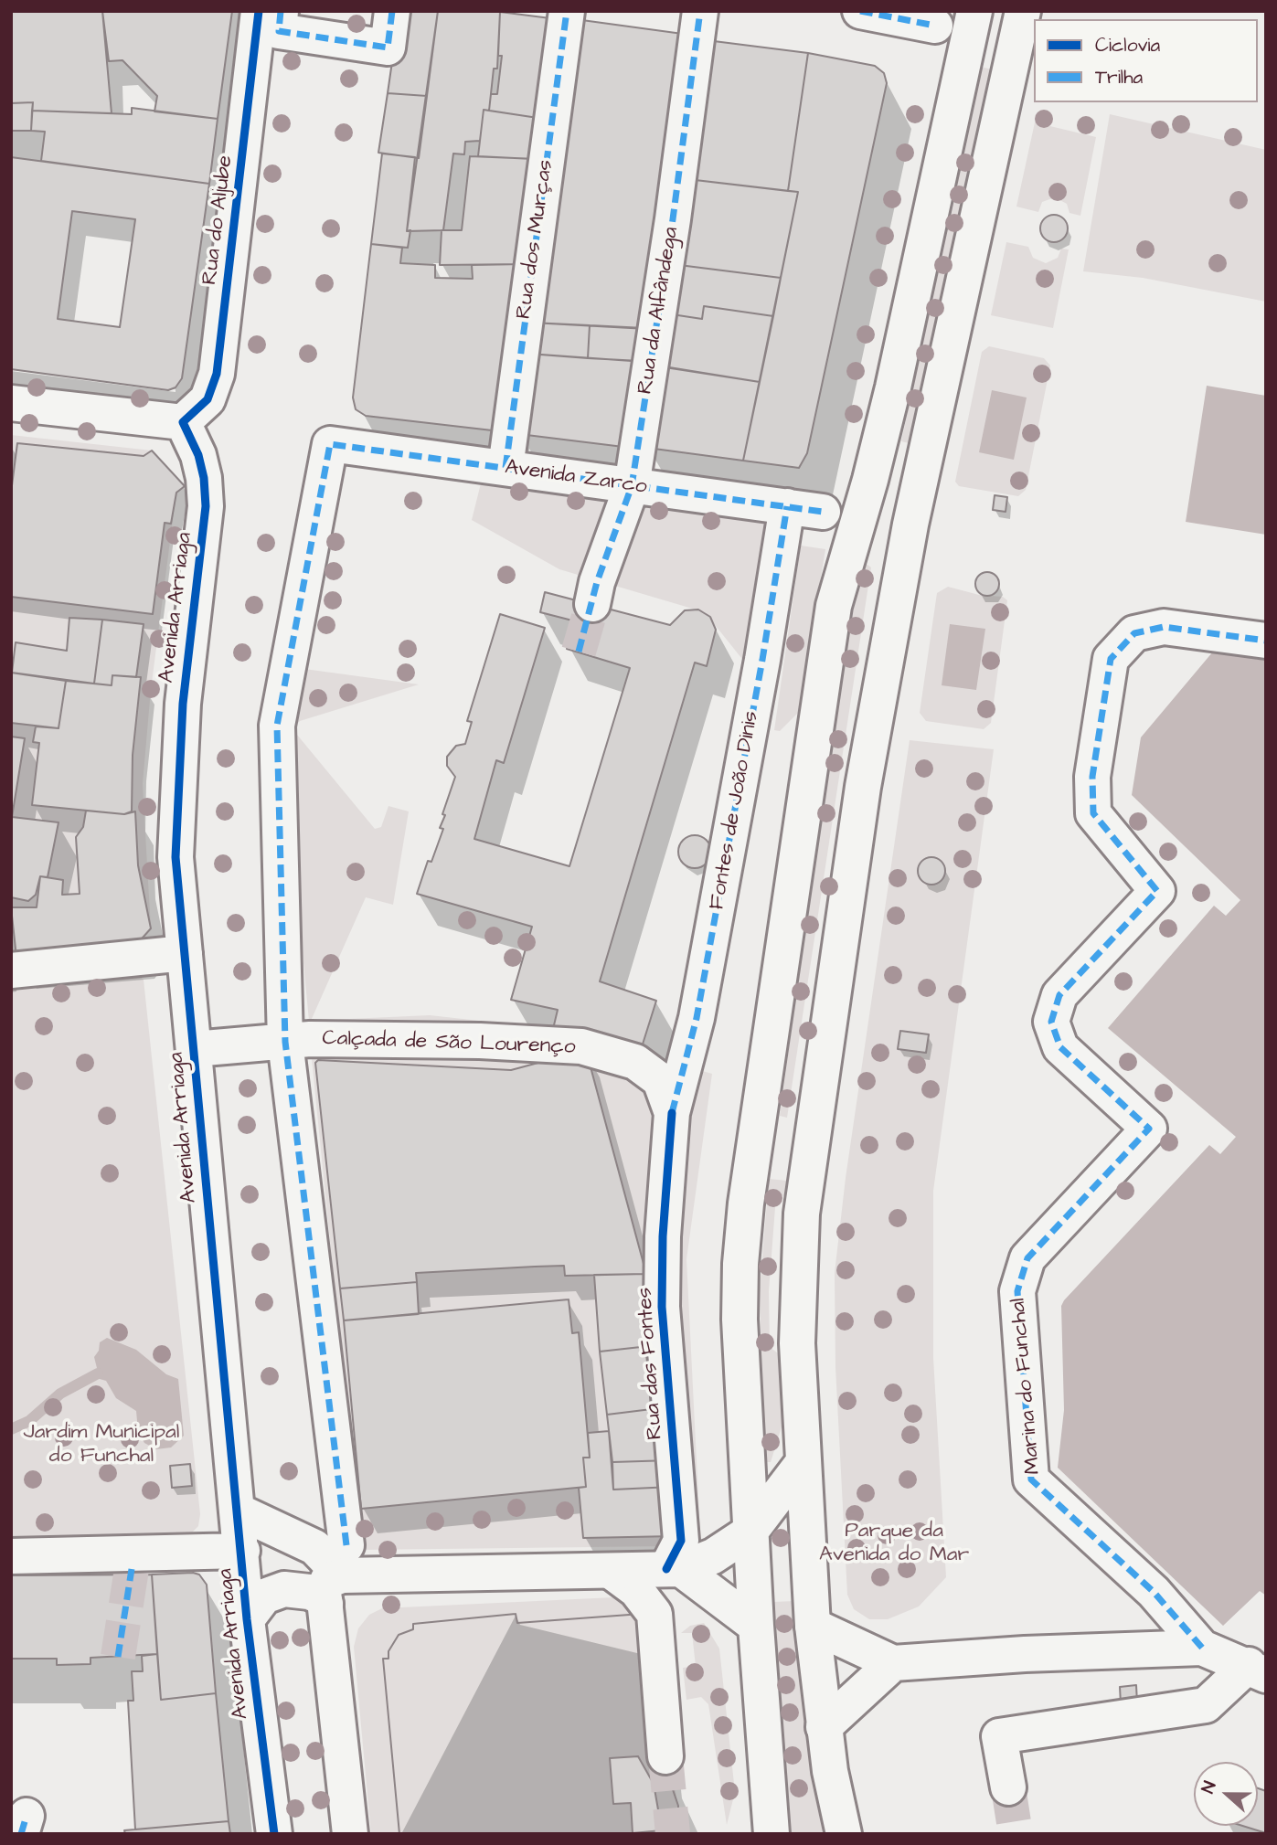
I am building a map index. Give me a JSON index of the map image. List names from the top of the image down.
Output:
{
  "streets": {
    "street": [
      "Rua do Aljube",
      "Rua dos Murças",
      "Rua da Alfândega",
      "Avenida Zarco",
      "Avenida Arriaga",
      "Fontes de João Dinis",
      "Calçada de São Lourenço",
      "Rua das Fontes",
      "Marina do Funchal"
    ]
  },
  "crossings": [
    ["Rua do Aljube", "Avenida Arriaga"],
    ["Rua dos Murças", "Avenida Zarco"],
    ["Rua da Alfândega", "Avenida Zarco"],
    ["Avenida Zarco", "Fontes de João Dinis"],
    ["Avenida Zarco", "Calçada de São Lourenço"],
    ["Avenida Arriaga", "Calçada de São Lourenço"],
    ["Fontes de João Dinis", "Calçada de São Lourenço"],
    ["Fontes de João Dinis", "Rua das Fontes"],
    ["Calçada de São Lourenço", "Rua das Fontes"]
  ],
  "parks": ["Jardim Municipal do Funchal", "Parque da Avenida do Mar"],
  "legend": ["Ciclovia", "Trilha"],
  "north": "left"
}
